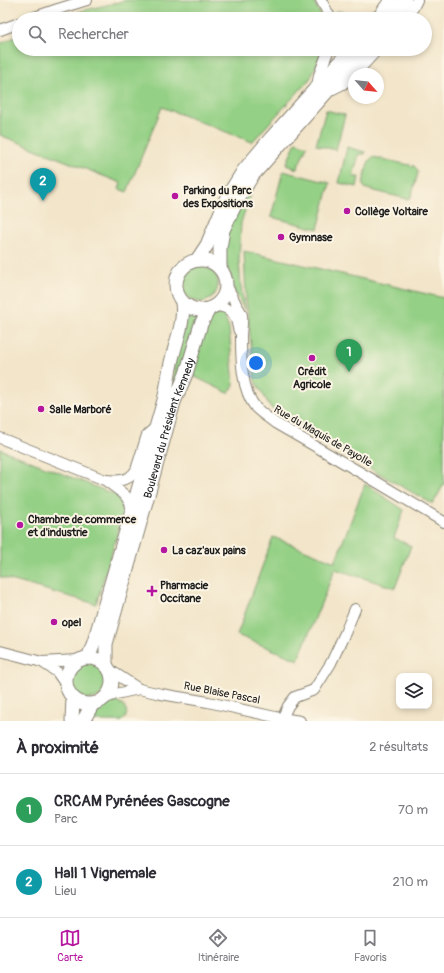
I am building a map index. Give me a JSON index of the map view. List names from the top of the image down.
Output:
{
  "streets": {
    "main road": ["Boulevard du Président Kennedy"],
    "street": ["Rue du Maquis de Payolle", "Rue Blaise Pascal"]
  },
  "crossings": [
    ["Boulevard du Président Kennedy", "Rue du Maquis de Payolle"],
    ["Boulevard du Président Kennedy", "Rue Blaise Pascal"]
  ],
  "places": {
    "other": [
      "Parking du Parc des Expositions",
      "Collège Voltaire",
      "Gymnase",
      "Crédit Agricole",
      "Salle Marboré",
      "Chambre de commerce et d'industrie",
      "La caz'aux pains",
      "opel"
    ],
    "health": ["Pharmacie Occitane"]
  },
  "north": "bottom right",
  "page": {
    "search": "Rechercher",
    "pins": ["2", "1"],
    "heading": ["À proximité", "2 résultats"],
    "list": [
      {
        "mark": "1",
        "name": "CRCAM Pyrénées Gascogne",
        "note": "Parc",
        "value": "70 m"
      },
      {
        "mark": "2",
        "name": "Hall 1 Vignemale",
        "note": "Lieu",
        "value": "210 m"
      }
    ],
    "nav": ["Carte", "Itinéraire", "Favoris"]
  }
}
